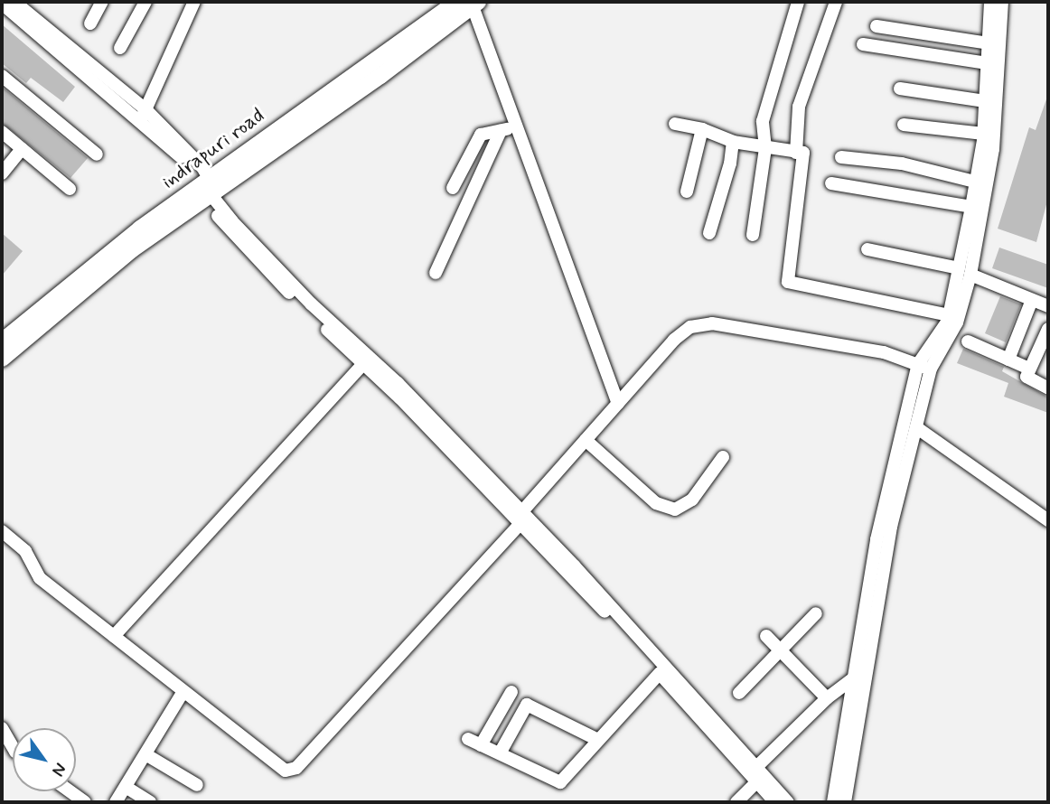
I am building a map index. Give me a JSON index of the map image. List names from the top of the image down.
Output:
{
  "streets": {
    "main road": ["indrapuri road"]
  },
  "north": "bottom right"
}
